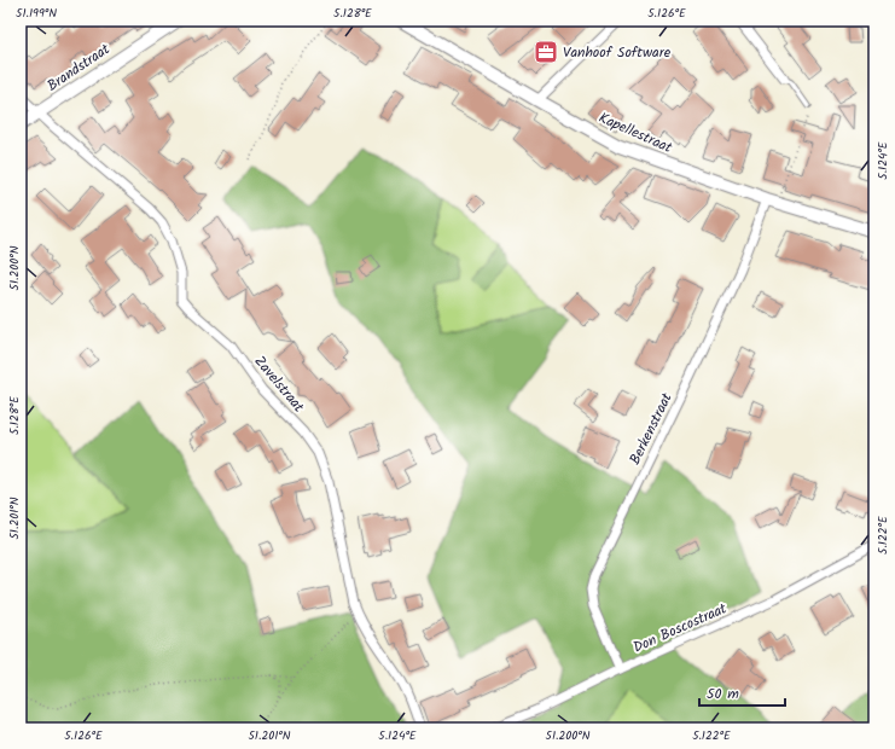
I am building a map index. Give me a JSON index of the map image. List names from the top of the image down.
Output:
{
  "streets": {
    "street": [
      "Brandstraat",
      "Kapellestraat",
      "Zavelstraat",
      "Berkenstraat",
      "Don Boscostraat"
    ]
  },
  "crossings": [
    ["Brandstraat", "Zavelstraat"],
    ["Kapellestraat", "Berkenstraat"],
    ["Berkenstraat", "Don Boscostraat"]
  ],
  "places": {
    "office": ["Vanhoof Software"]
  },
  "scale_bar": "50 m",
  "coordinates": [
    "51.199°N",
    "5.128°E",
    "5.126°E",
    "5.124°E",
    "51.200°N",
    "51.201°N",
    "5.122°E"
  ]
}
